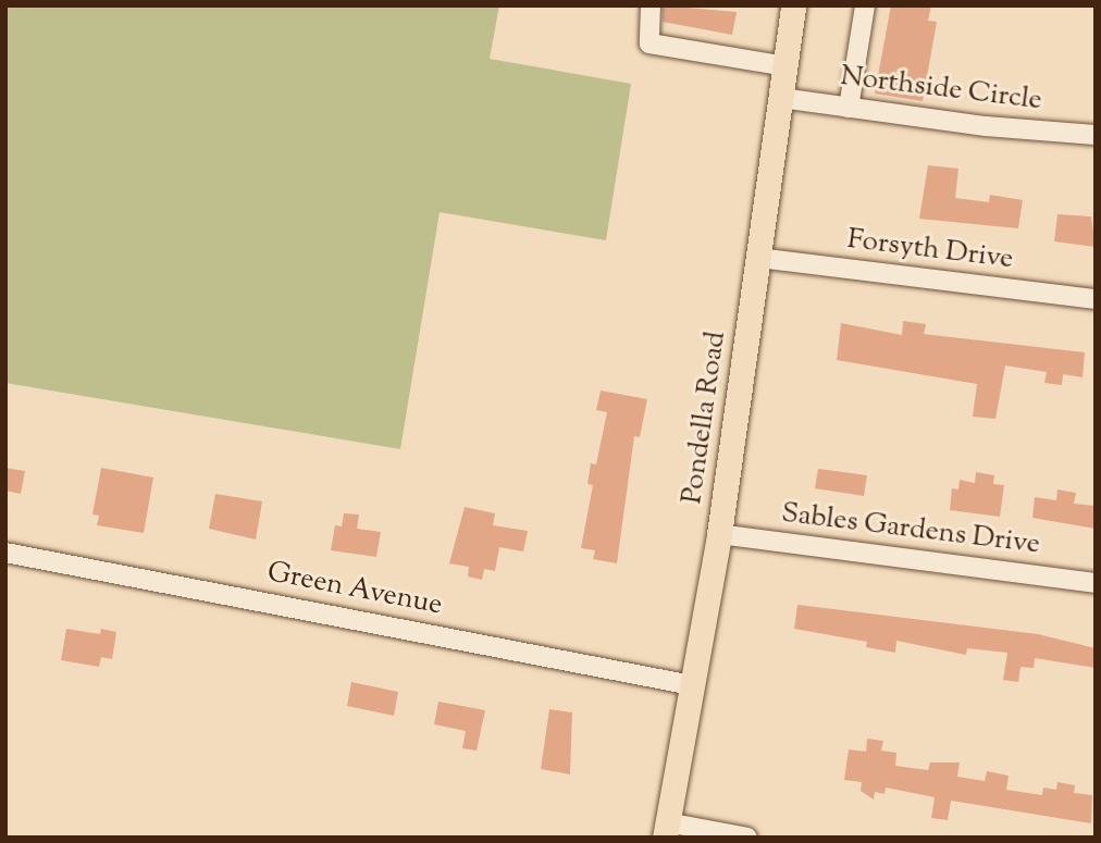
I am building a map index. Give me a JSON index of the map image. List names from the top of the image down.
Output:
{
  "streets": {
    "main road": ["Pondella Road"],
    "street": [
      "Northside Circle",
      "Forsyth Drive",
      "Sables Gardens Drive",
      "Green Avenue"
    ]
  },
  "crossings": [
    ["Northside Circle", "Pondella Road"],
    ["Forsyth Drive", "Pondella Road"],
    ["Pondella Road", "Sables Gardens Drive"],
    ["Pondella Road", "Green Avenue"]
  ]
}
